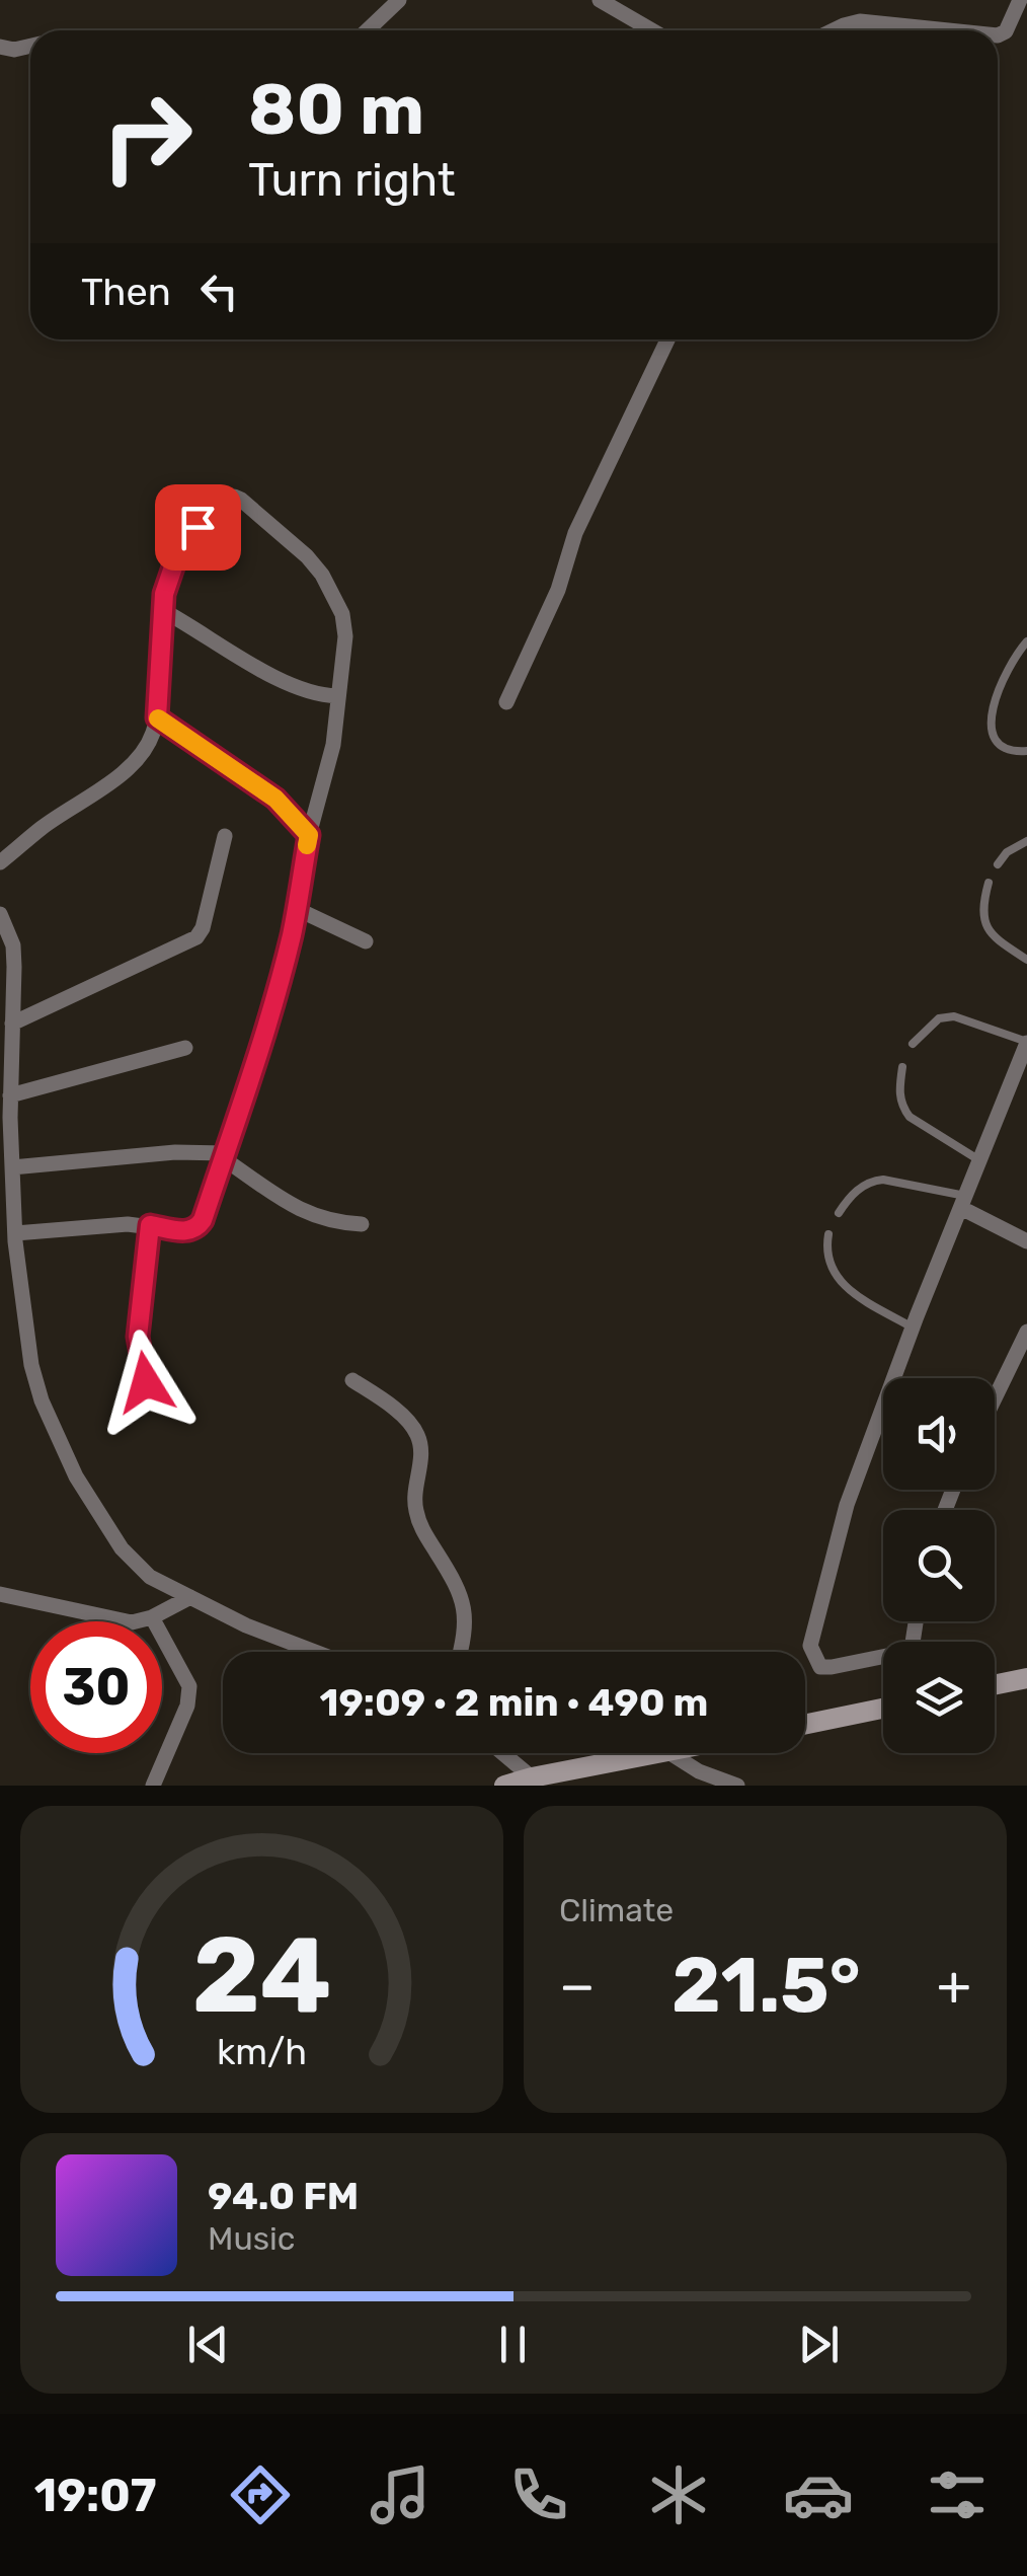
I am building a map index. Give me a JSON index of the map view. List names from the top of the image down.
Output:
{
  "page": {
    "turn": ["80 m", "Turn right"],
    "then": "Then",
    "limit": "30",
    "trip": "19:09 · 2 min · 490 m",
    "tile": "Climate",
    "heat": ["−", "21.5°", "+"],
    "song": ["94.0 FM", "Music"],
    "tabs": "19:07",
    "gauge": ["24", "km/h"]
  }
}
